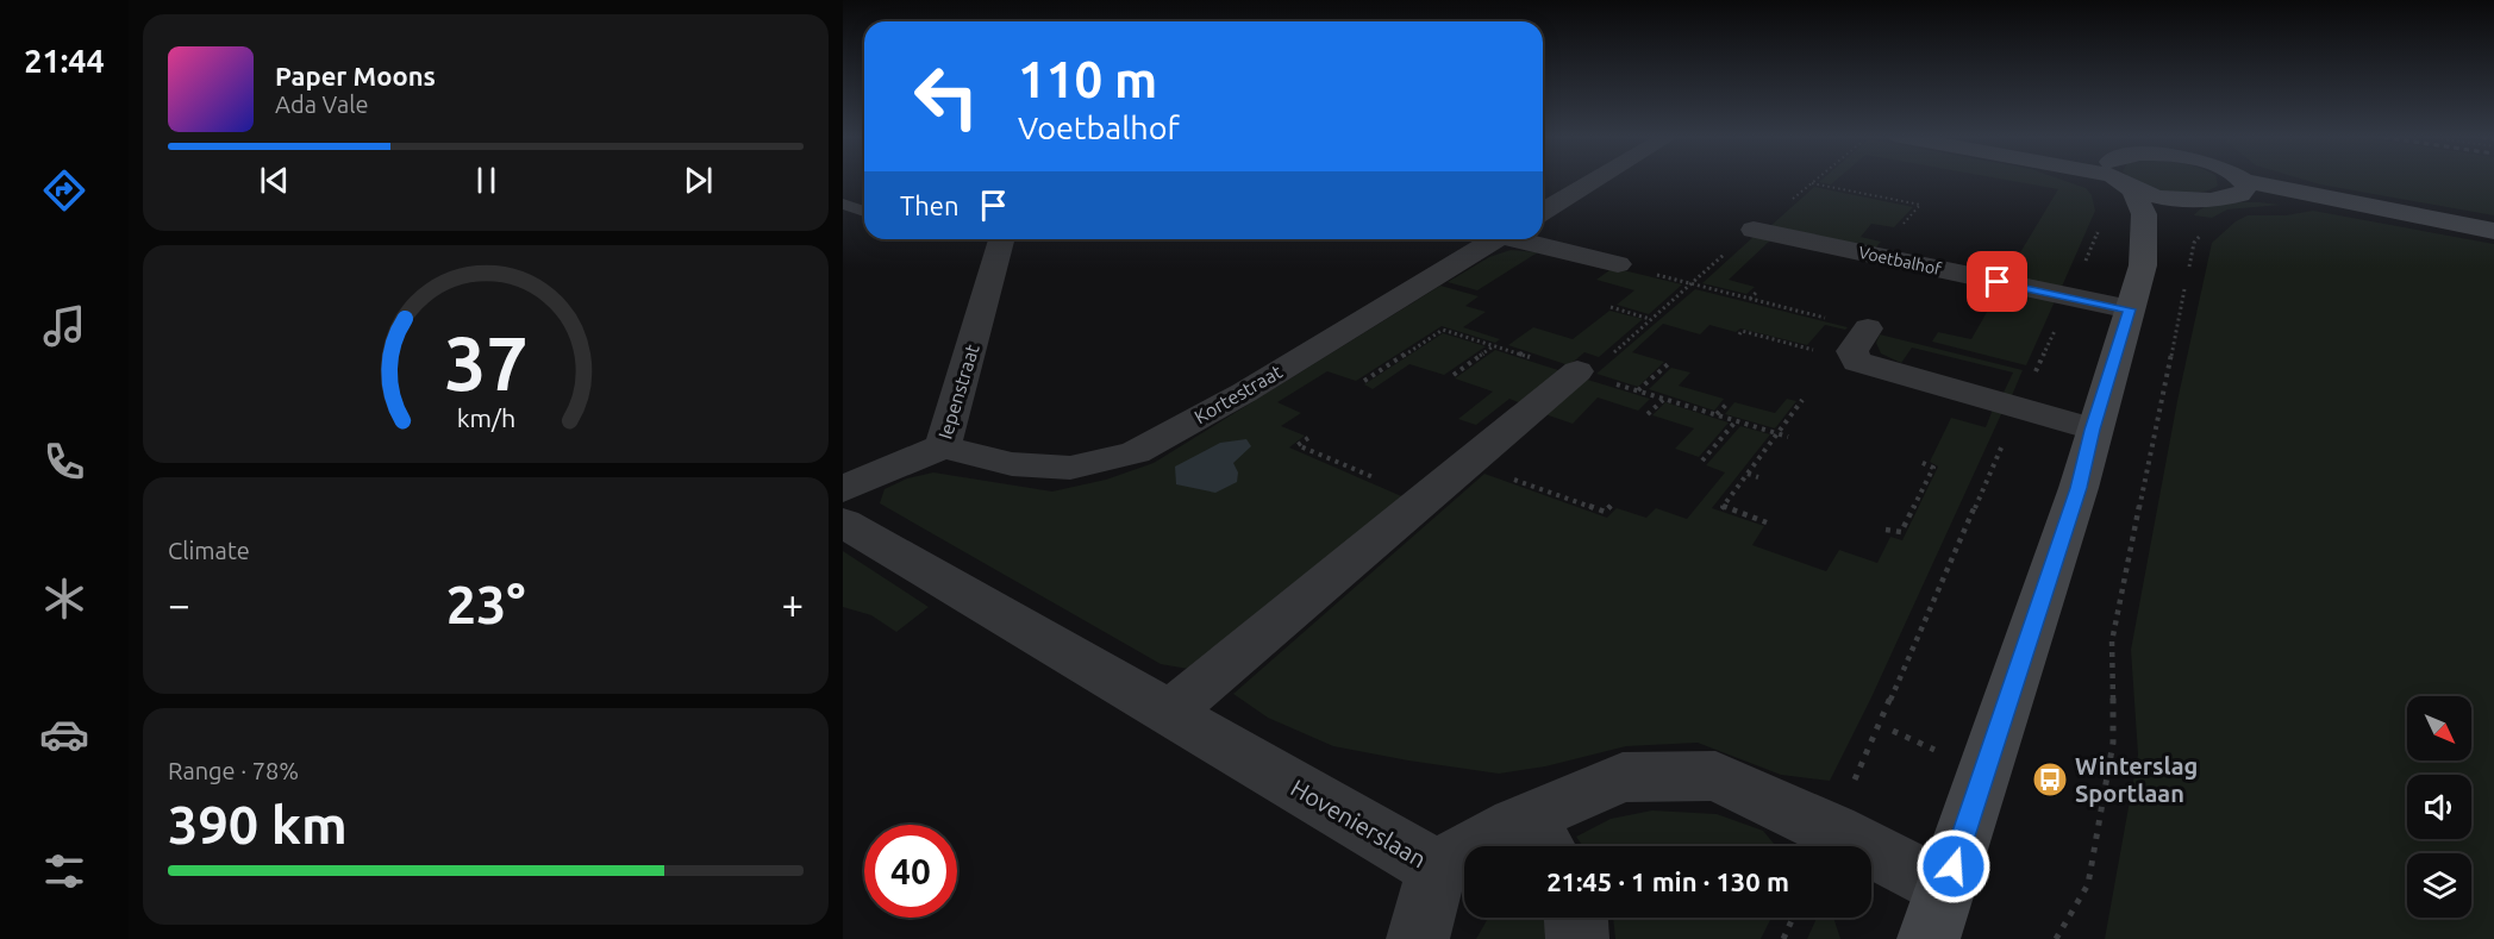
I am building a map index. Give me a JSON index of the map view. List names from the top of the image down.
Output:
{
  "streets": {
    "street": [
      "Voetbalhof",
      "Iepenstraat",
      "Kortestraat",
      "Hovenierslaan"
    ]
  },
  "crossings": [
    ["Iepenstraat", "Kortestraat"]
  ],
  "places": {
    "bus stop": ["Winterslag Sportlaan"]
  },
  "north": "bottom right",
  "page": {
    "tabs": "21:44",
    "turn": ["110 m", "Voetbalhof"],
    "song": ["Paper Moons", "Ada Vale"],
    "then": "Then",
    "tile": [
      "Climate",
      ["Range · 78%", "390 km"]
    ],
    "heat": ["−", "23°", "+"],
    "limit": "40",
    "trip": "21:45 · 1 min · 130 m",
    "gauge": ["37", "km/h"]
  }
}
